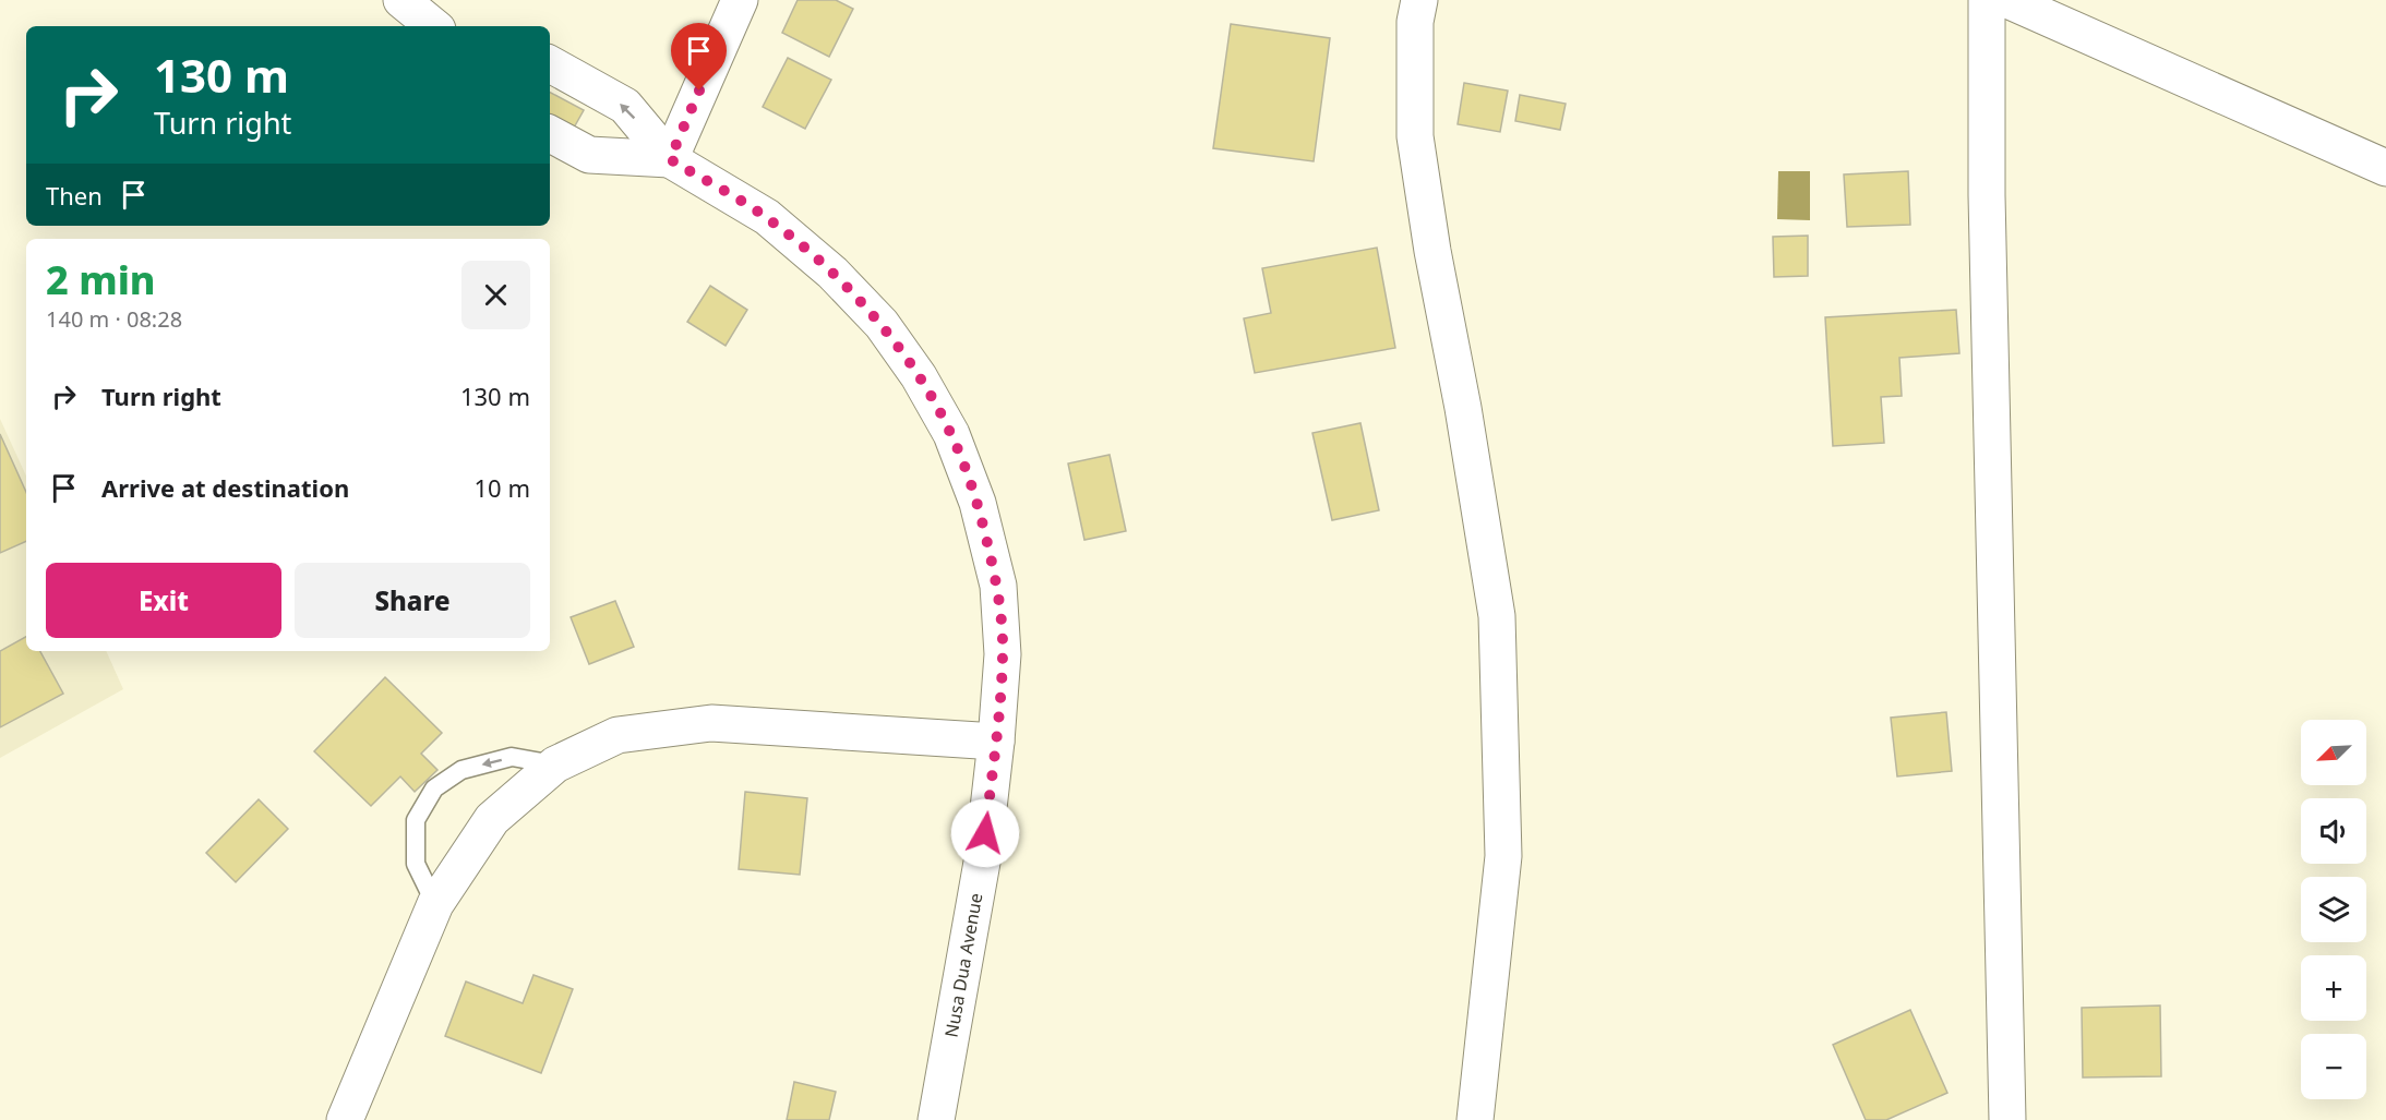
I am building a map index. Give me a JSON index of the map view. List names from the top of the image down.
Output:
{
  "streets": {
    "street": ["Nusa Dua Avenue"]
  },
  "north": "bottom left",
  "page": {
    "turn": ["130 m", "Turn right"],
    "then": "Then",
    "heading": ["2 min", "140 m · 08:28"],
    "list": [
      {
        "name": "Turn right",
        "value": "130 m"
      },
      {
        "name": "Arrive at destination",
        "value": "10 m"
      }
    ],
    "buttons": ["Exit", "Share"],
    "map_buttons": ["+", "−"]
  }
}
